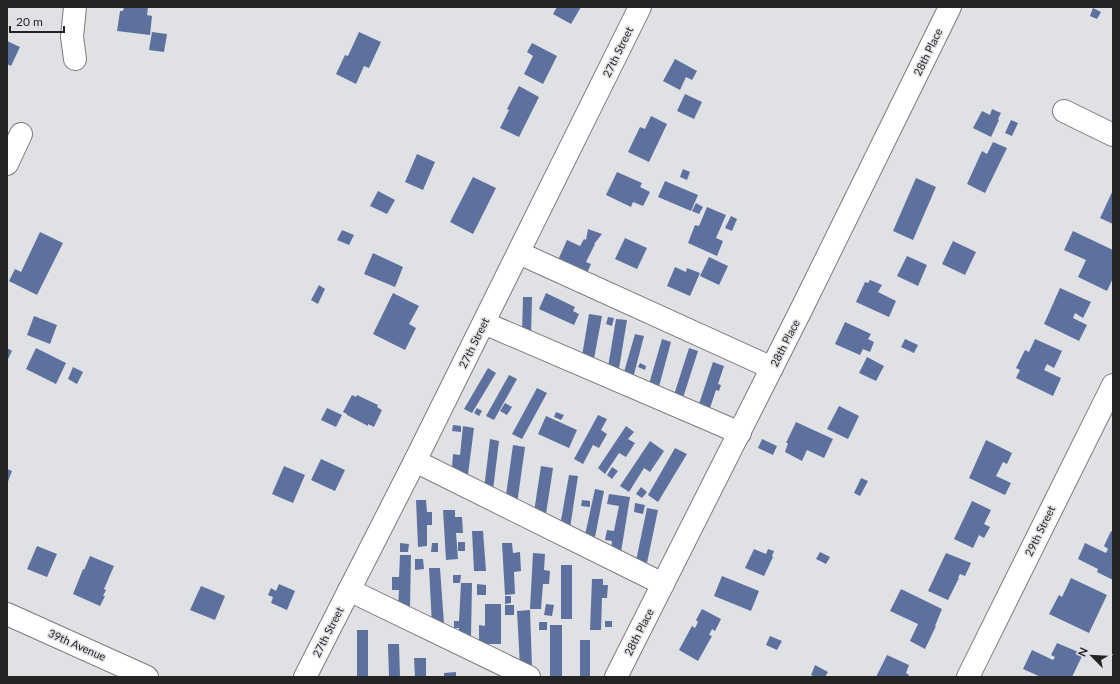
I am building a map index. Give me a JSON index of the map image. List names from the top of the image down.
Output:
{
  "streets": {
    "street": [
      "27th Street",
      "28th Place",
      "29th Street",
      "39th Avenue"
    ]
  },
  "scale_bar": "20 m",
  "north": "top left"
}
